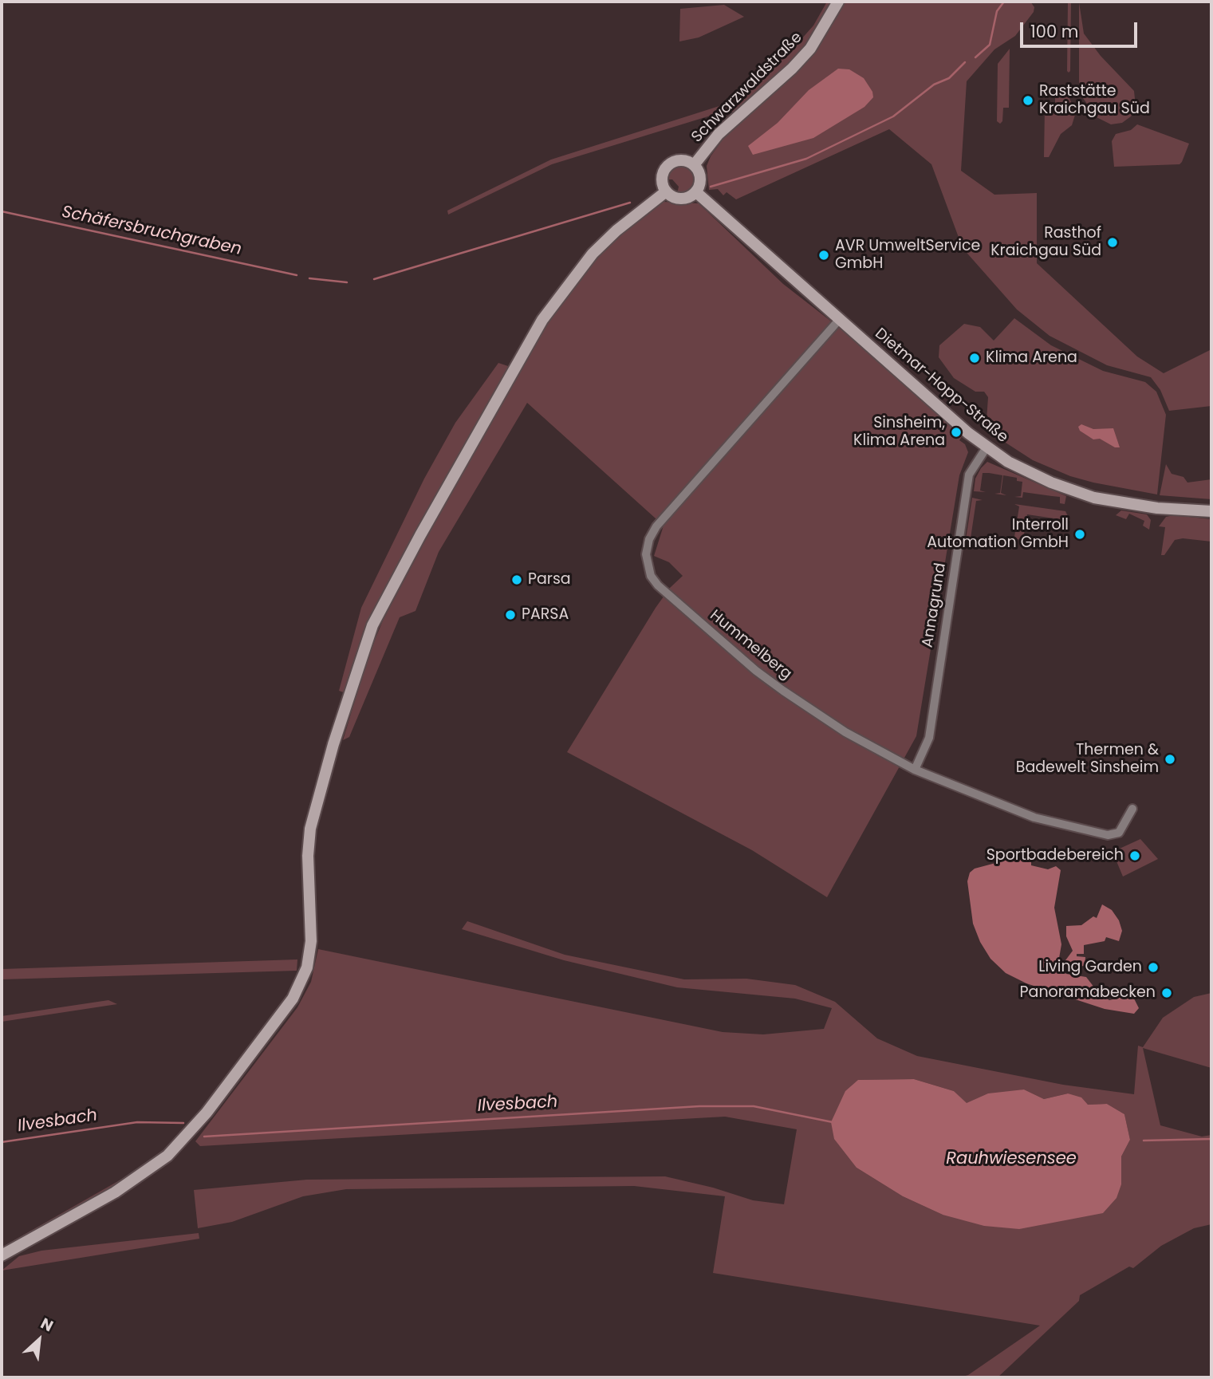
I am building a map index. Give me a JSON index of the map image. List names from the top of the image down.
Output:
{
  "streets": {
    "main road": ["Schwarzwaldstraße", "Dietmar-Hopp-Straße"],
    "street": ["Annagrund", "Hummelberg"]
  },
  "crossings": [
    ["Schwarzwaldstraße", "Dietmar-Hopp-Straße"],
    ["Dietmar-Hopp-Straße", "Annagrund"],
    ["Dietmar-Hopp-Straße", "Hummelberg"],
    ["Annagrund", "Hummelberg"]
  ],
  "water": ["Schäfersbruchgraben", "Ilvesbach", "Rauhwiesensee"],
  "places": [
    "Raststätte Kraichgau Süd",
    "Rasthof Kraichgau Süd",
    "AVR UmweltService GmbH",
    "Klima Arena",
    "Sinsheim, Klima Arena",
    "Interroll Automation GmbH",
    "Parsa",
    "PARSA",
    "Thermen & Badewelt Sinsheim",
    "Sportbadebereich",
    "Living Garden",
    "Panoramabecken"
  ],
  "scale_bar": "100 m",
  "north": "top right"
}
